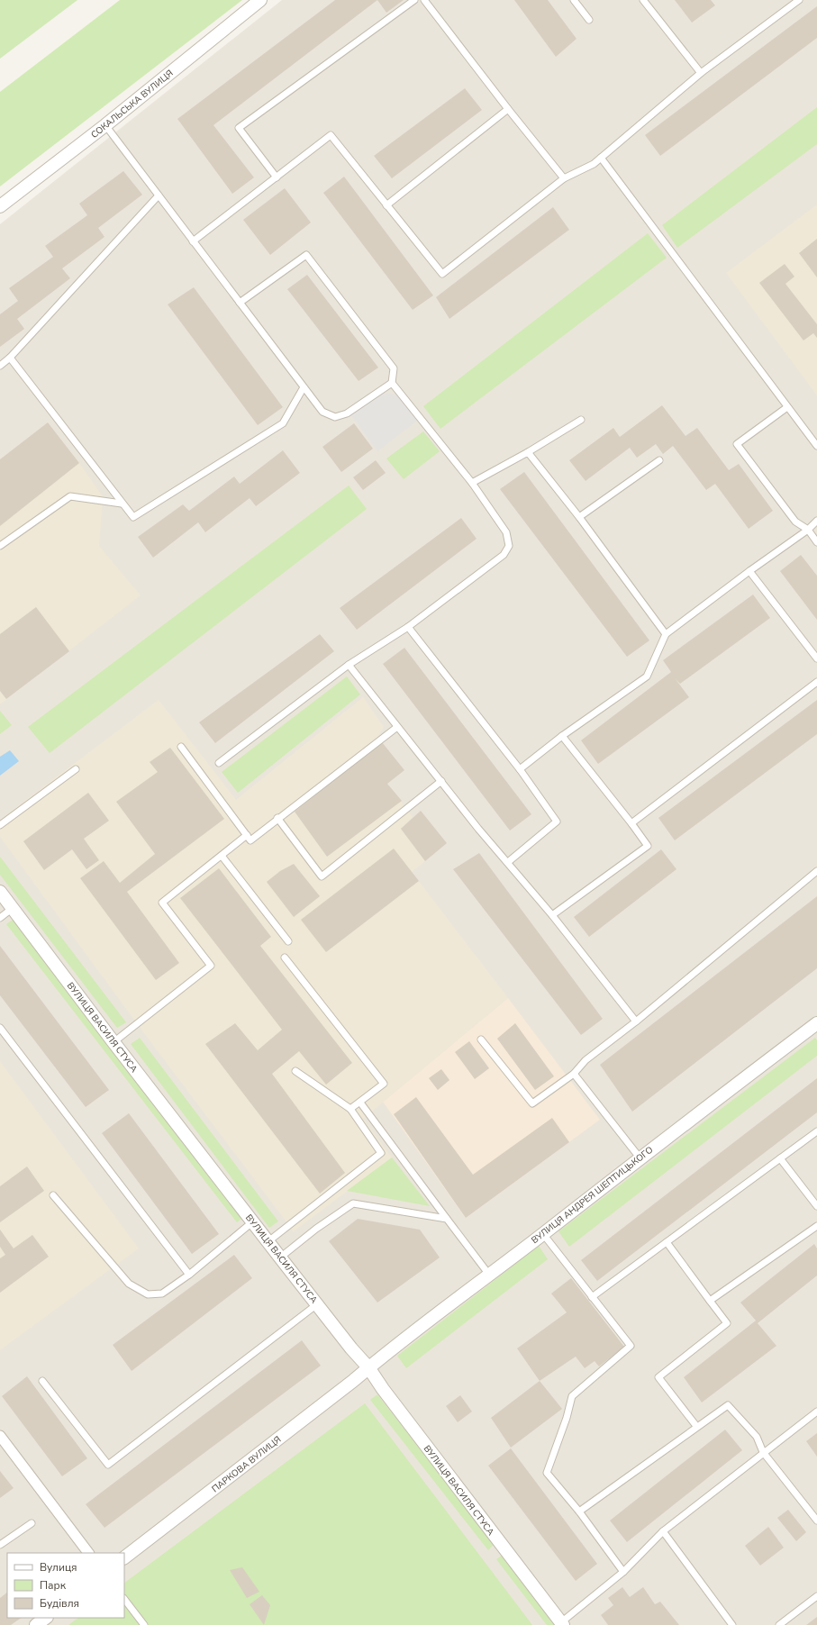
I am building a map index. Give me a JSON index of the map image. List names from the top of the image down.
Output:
{
  "streets": {
    "street": [
      "СОКАЛЬСЬКА ВУЛИЦЯ",
      "ВУЛИЦЯ ВАСИЛЯ СТУСА",
      "ВУЛИЦЯ АНДРЕЯ ШЕПТИЦЬКОГО",
      "ПАРКОВА ВУЛИЦЯ"
    ]
  },
  "crossings": [
    ["ВУЛИЦЯ ВАСИЛЯ СТУСА", "ВУЛИЦЯ АНДРЕЯ ШЕПТИЦЬКОГО"],
    ["ВУЛИЦЯ ВАСИЛЯ СТУСА", "ПАРКОВА ВУЛИЦЯ"],
    ["ВУЛИЦЯ АНДРЕЯ ШЕПТИЦЬКОГО", "ПАРКОВА ВУЛИЦЯ"]
  ],
  "legend": ["Вулиця", "Парк", "Будівля"]
}
